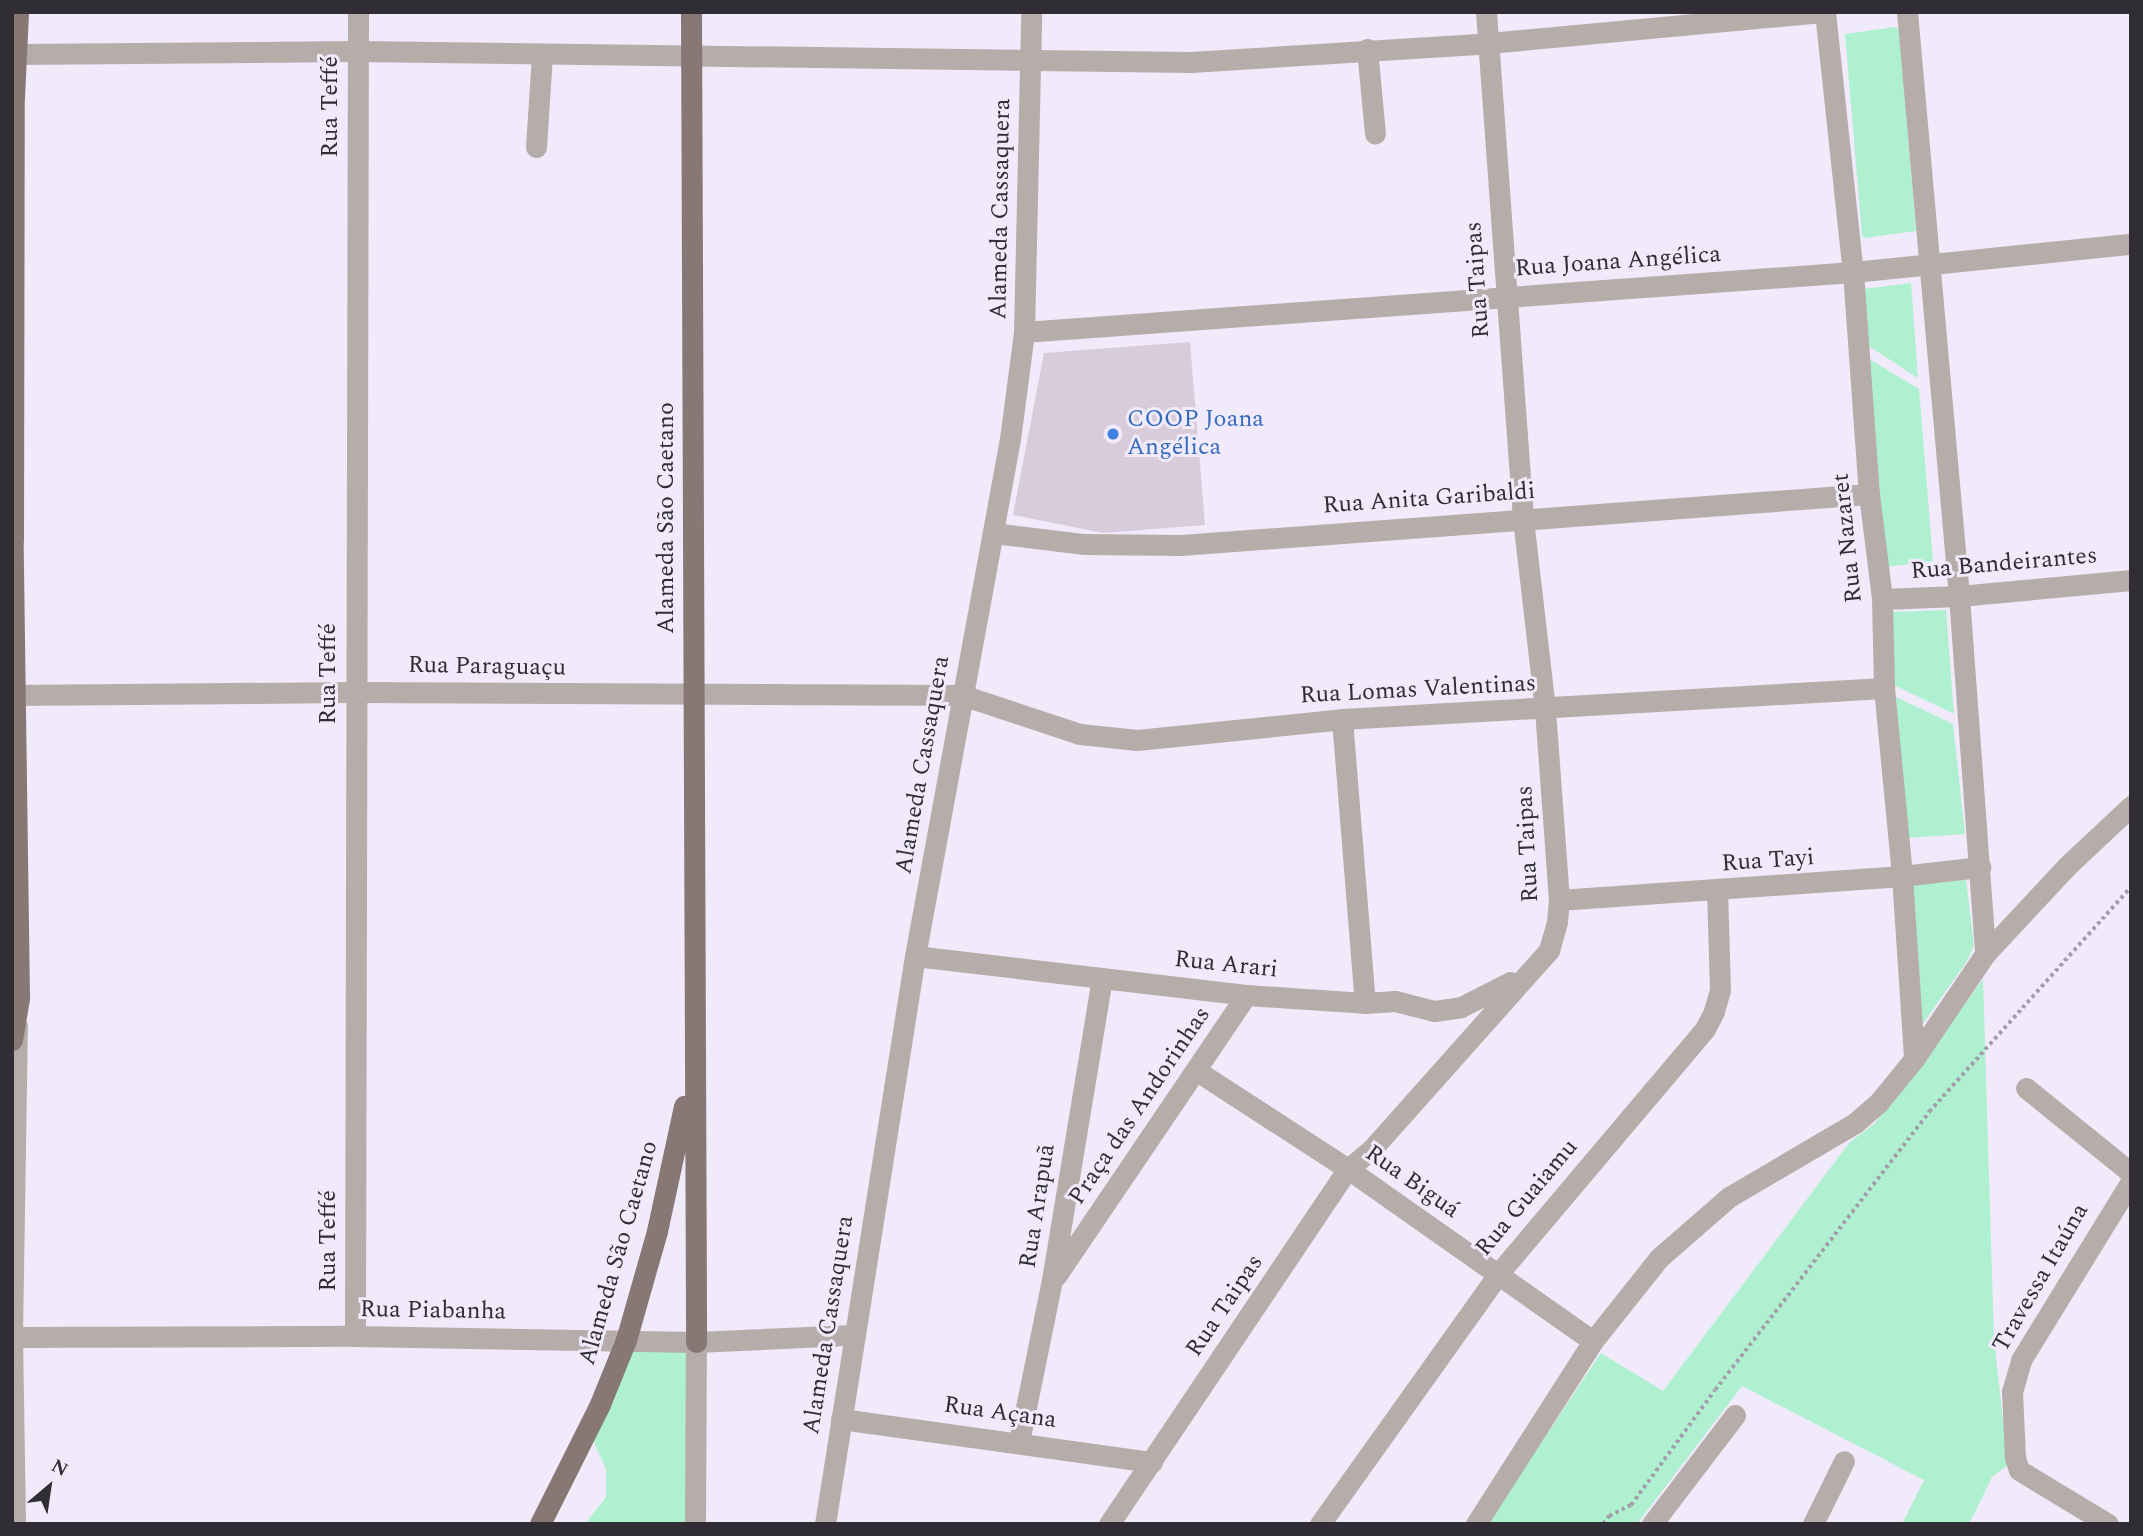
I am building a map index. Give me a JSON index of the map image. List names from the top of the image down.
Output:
{
  "streets": {
    "main road": ["Alameda São Caetano"],
    "street": [
      "Rua Teffé",
      "Alameda Cassaquera",
      "Rua Joana Angélica",
      "Rua Taipas",
      "Rua Anita Garibaldi",
      "Rua Nazaret",
      "Rua Bandeirantes",
      "Rua Paraguaçu",
      "Rua Lomas Valentinas",
      "Rua Tayi",
      "Rua Arari",
      "Praça das Andorinhas",
      "Rua Biguá",
      "Rua Guaiamu",
      "Rua Arapuã",
      "Travessa Itaúna",
      "Rua Piabanha",
      "Rua Açana"
    ]
  },
  "crossings": [
    ["Rua Teffé", "Rua Paraguaçu"],
    ["Rua Teffé", "Rua Piabanha"],
    ["Alameda Cassaquera", "Rua Joana Angélica"],
    ["Alameda Cassaquera", "Rua Anita Garibaldi"],
    ["Alameda Cassaquera", "Rua Paraguaçu"],
    ["Alameda Cassaquera", "Rua Lomas Valentinas"],
    ["Alameda Cassaquera", "Rua Arari"],
    ["Alameda Cassaquera", "Rua Piabanha"],
    ["Alameda Cassaquera", "Rua Açana"],
    ["Rua Joana Angélica", "Rua Taipas"],
    ["Rua Joana Angélica", "Rua Nazaret"],
    ["Rua Taipas", "Rua Anita Garibaldi"],
    ["Rua Taipas", "Rua Lomas Valentinas"],
    ["Rua Taipas", "Rua Tayi"],
    ["Rua Taipas", "Rua Arari"],
    ["Rua Taipas", "Rua Biguá"],
    ["Rua Taipas", "Rua Açana"],
    ["Rua Anita Garibaldi", "Rua Nazaret"],
    ["Alameda São Caetano", "Rua Paraguaçu"],
    ["Alameda São Caetano", "Rua Piabanha"],
    ["Rua Nazaret", "Rua Bandeirantes"],
    ["Rua Nazaret", "Rua Lomas Valentinas"],
    ["Rua Nazaret", "Rua Tayi"],
    ["Rua Paraguaçu", "Rua Lomas Valentinas"],
    ["Rua Tayi", "Rua Guaiamu"],
    ["Rua Arari", "Praça das Andorinhas"],
    ["Rua Arari", "Rua Arapuã"],
    ["Praça das Andorinhas", "Rua Biguá"],
    ["Praça das Andorinhas", "Rua Arapuã"],
    ["Rua Biguá", "Rua Guaiamu"],
    ["Rua Arapuã", "Rua Açana"]
  ],
  "places": ["COOP Joana Angélica"],
  "north": "top right"
}
